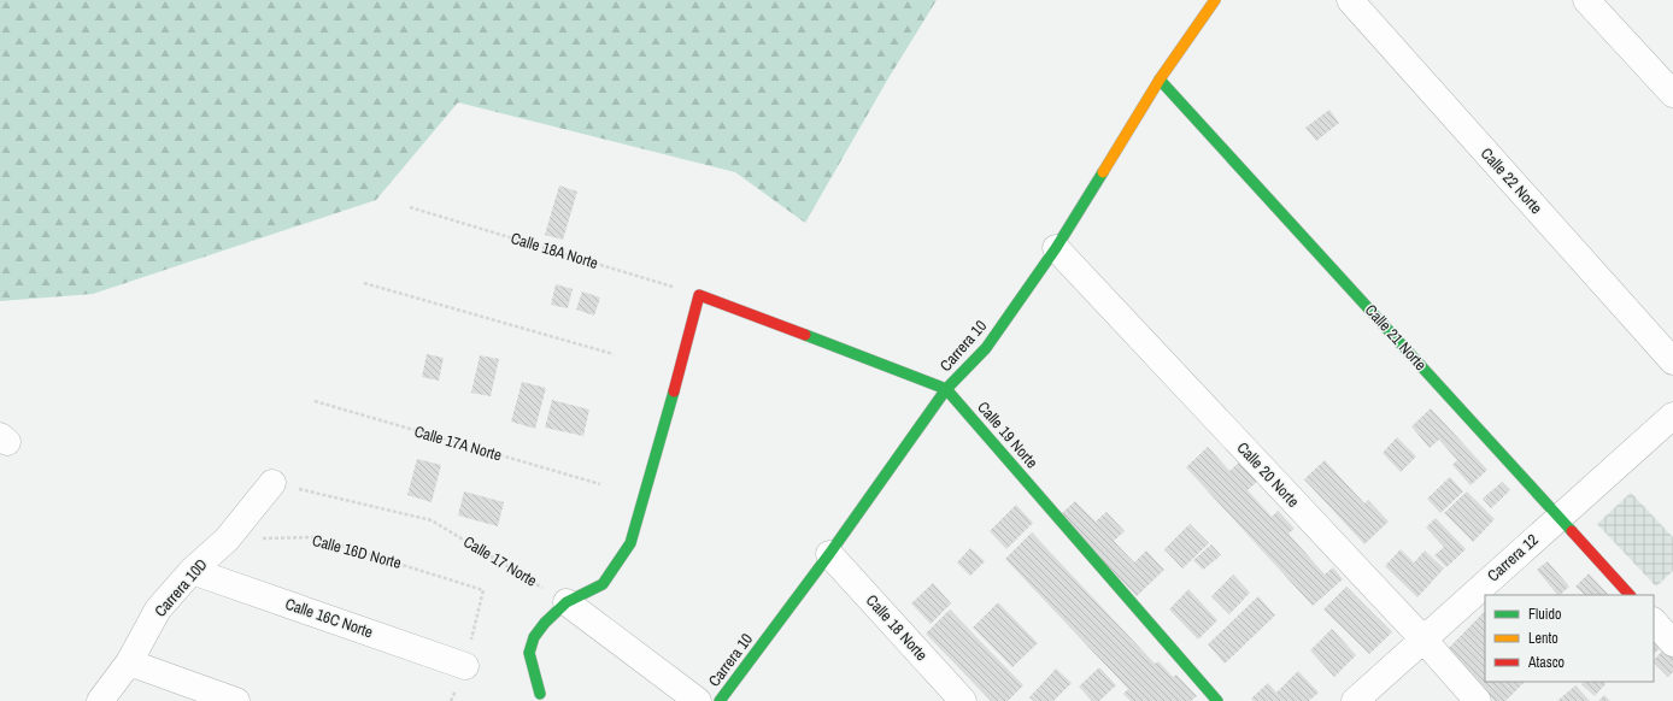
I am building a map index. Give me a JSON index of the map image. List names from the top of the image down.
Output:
{
  "streets": {
    "street": [
      "Calle 22 Norte",
      "Calle 21 Norte",
      "Carrera 10",
      "Calle 19 Norte",
      "Calle 20 Norte",
      "Carrera 12",
      "Carrera 10D",
      "Calle 16C Norte",
      "Calle 18 Norte"
    ],
    "path": [
      "Calle 18A Norte",
      "Calle 17A Norte",
      "Calle 16D Norte",
      "Calle 17 Norte"
    ]
  },
  "crossings": [
    ["Calle 18A Norte", "Calle 19 Norte"],
    ["Calle 21 Norte", "Carrera 10"],
    ["Calle 21 Norte", "Carrera 12"],
    ["Carrera 10", "Calle 19 Norte"],
    ["Carrera 10", "Calle 20 Norte"],
    ["Carrera 10", "Calle 18 Norte"],
    ["Calle 20 Norte", "Carrera 12"],
    ["Calle 16D Norte", "Carrera 10D"],
    ["Calle 17 Norte", "Carrera 10D"],
    ["Carrera 10D", "Calle 16C Norte"]
  ],
  "legend": ["Fluido", "Lento", "Atasco"]
}
